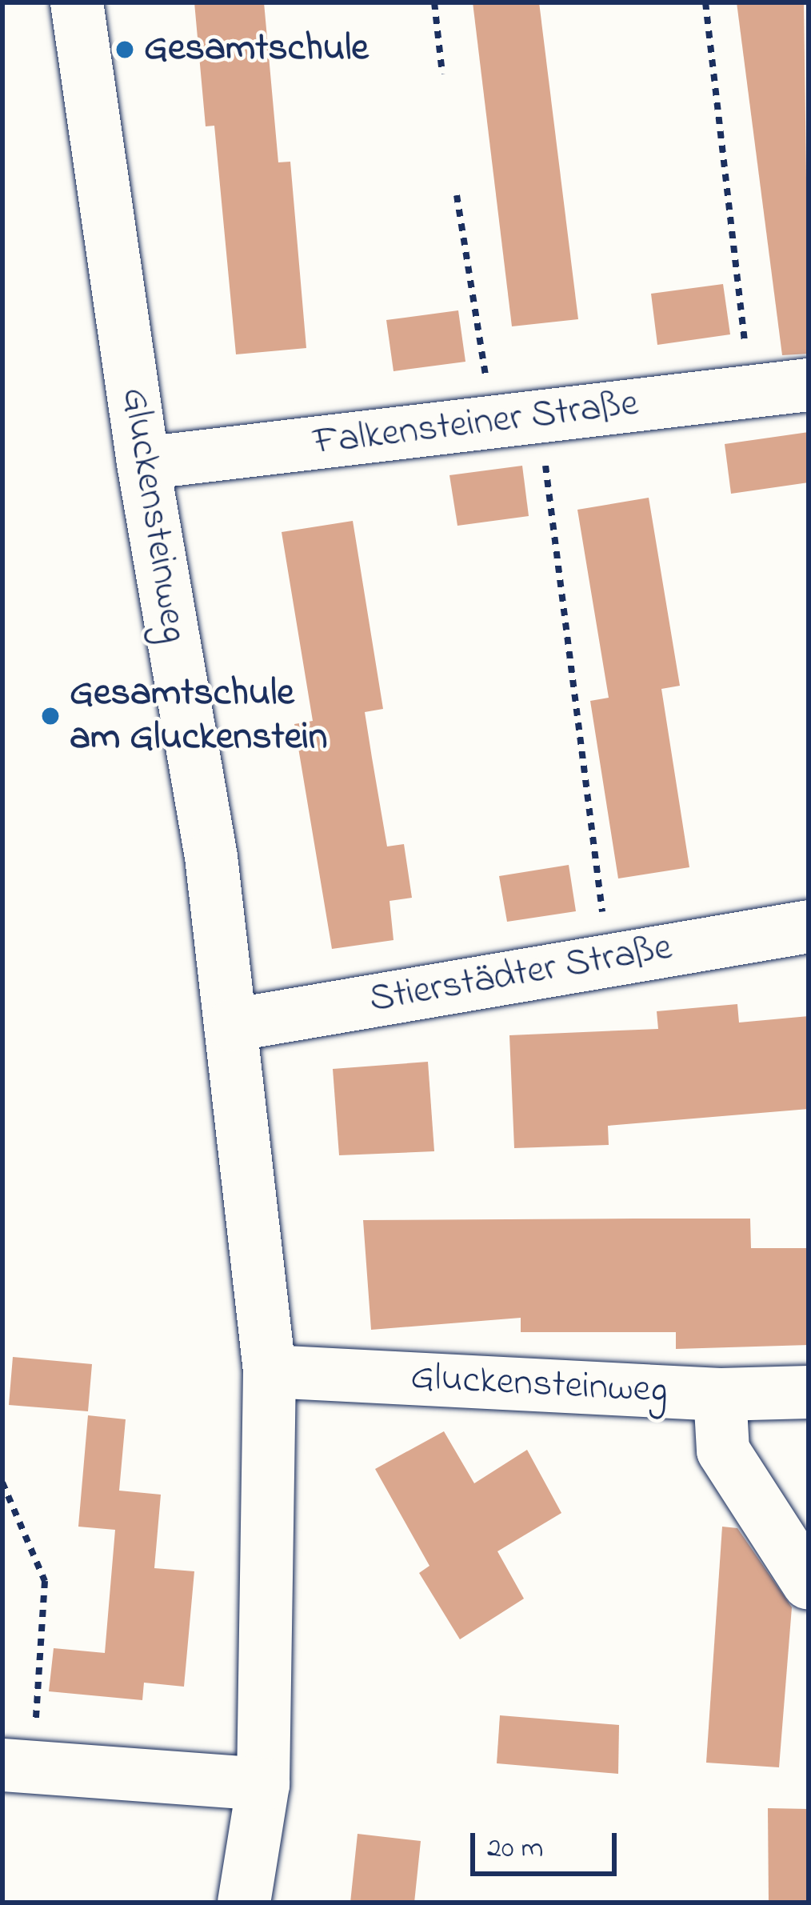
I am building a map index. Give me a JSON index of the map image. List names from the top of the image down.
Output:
{
  "streets": {
    "street": ["Falkensteiner Straße", "Gluckensteinweg", "Stierstädter Straße"]
  },
  "crossings": [
    ["Falkensteiner Straße", "Gluckensteinweg"],
    ["Gluckensteinweg", "Stierstädter Straße"]
  ],
  "places": ["Gesamtschule", "Gesamtschule am Gluckenstein"],
  "scale_bar": "20 m"
}
